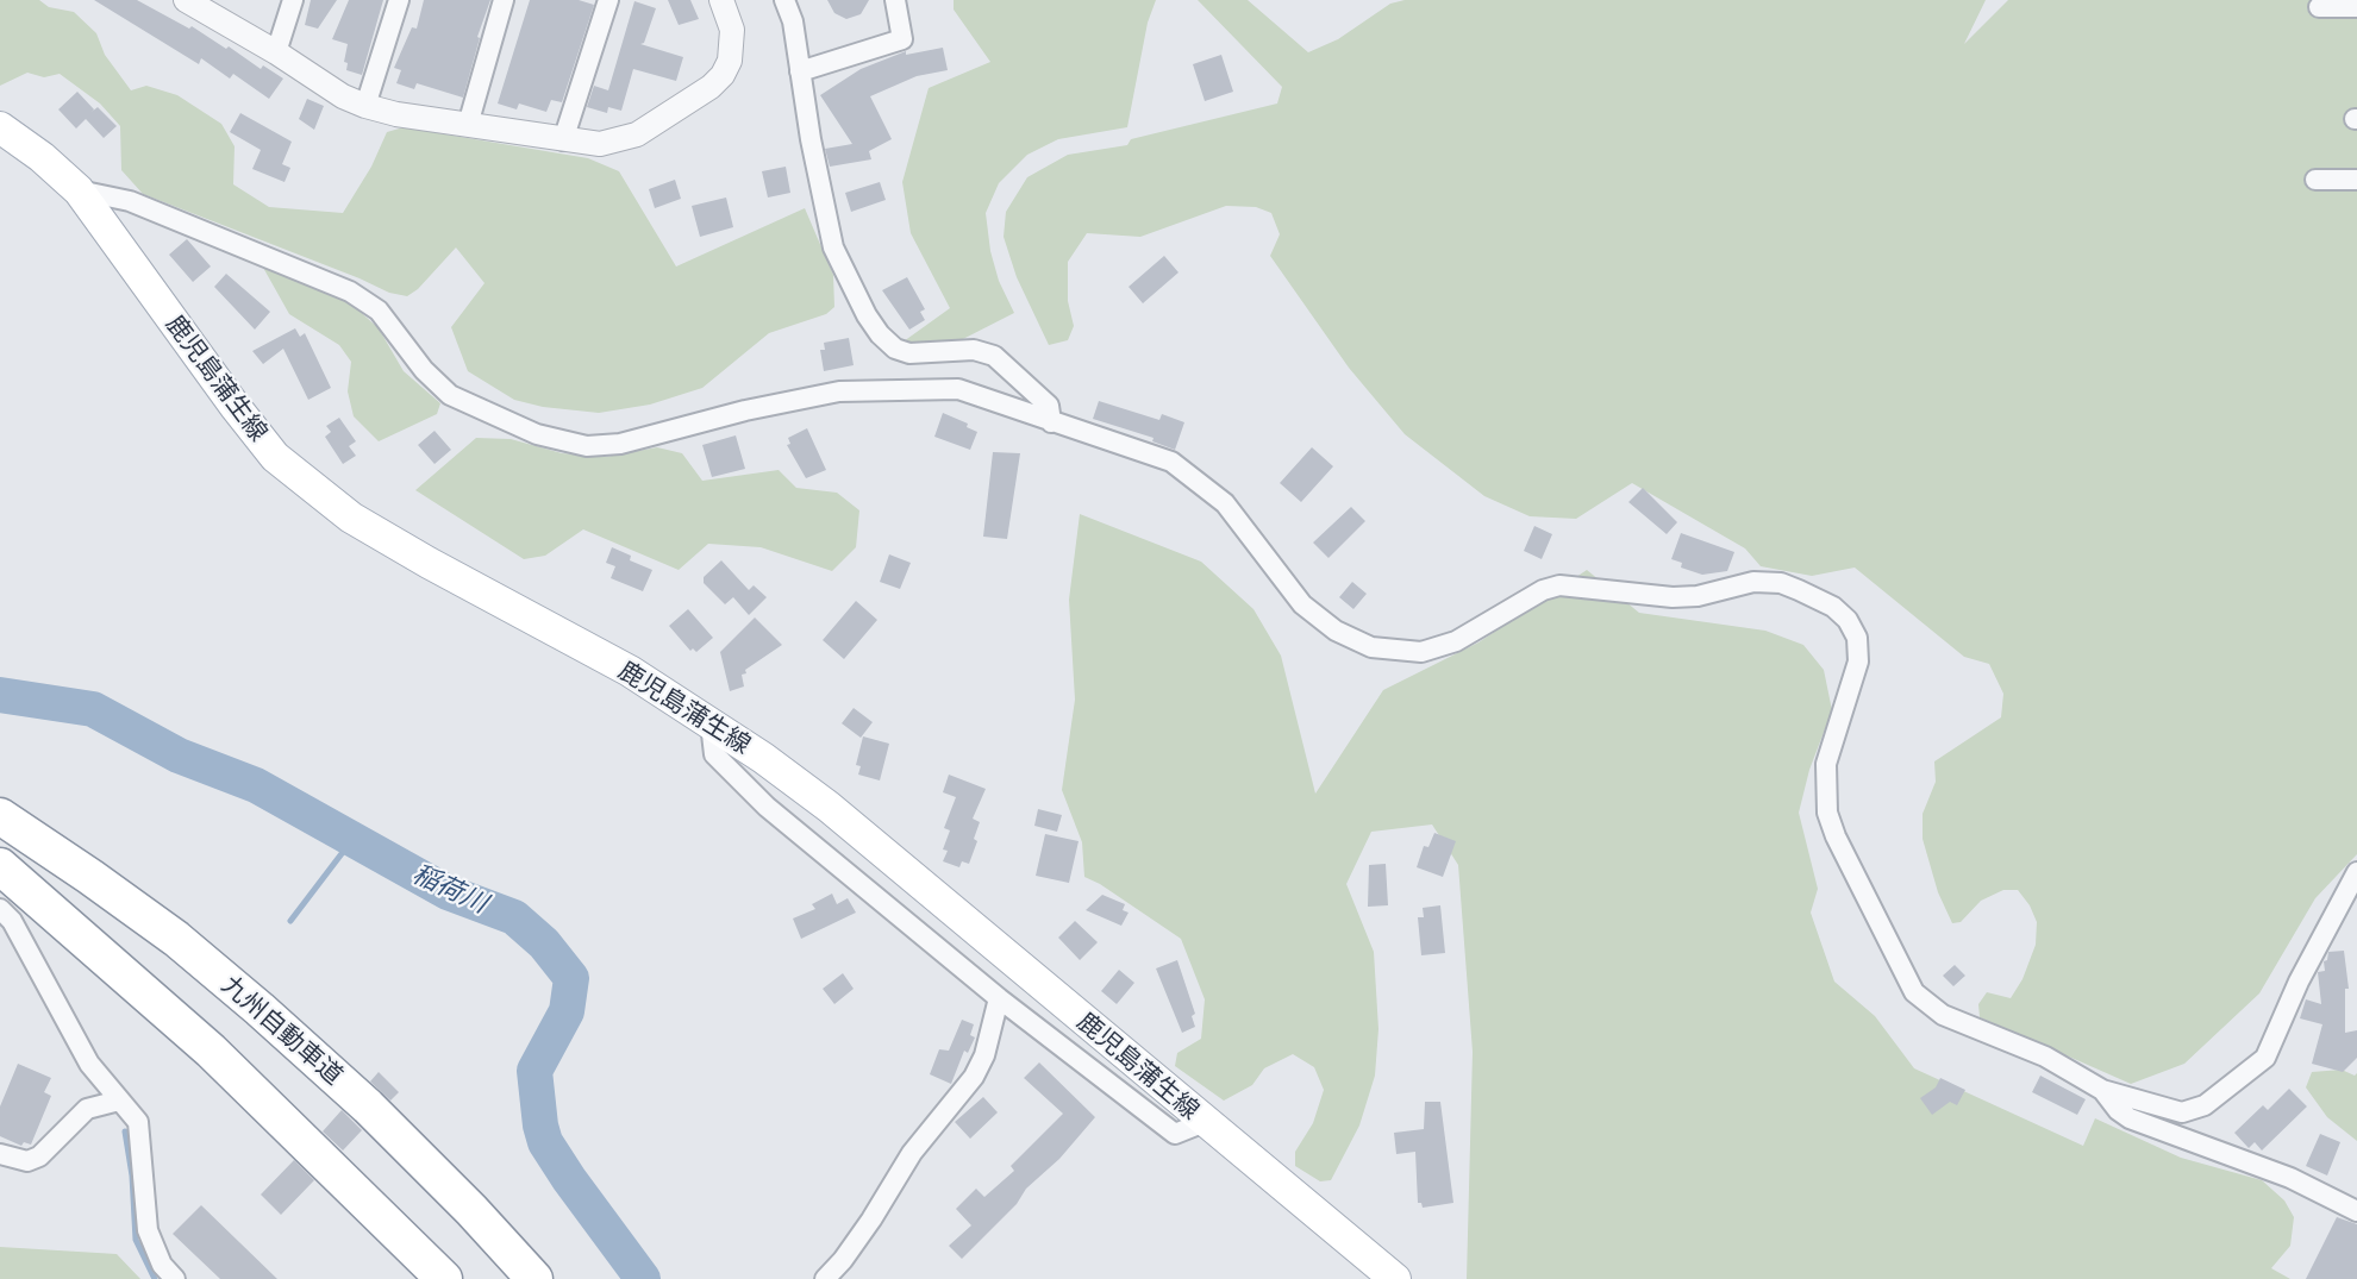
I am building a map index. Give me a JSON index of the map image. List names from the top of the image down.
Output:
{
  "streets": {
    "highway": ["九州自動車道"],
    "main road": ["鹿児島蒲生線"]
  },
  "water": ["稲荷川"]
}
